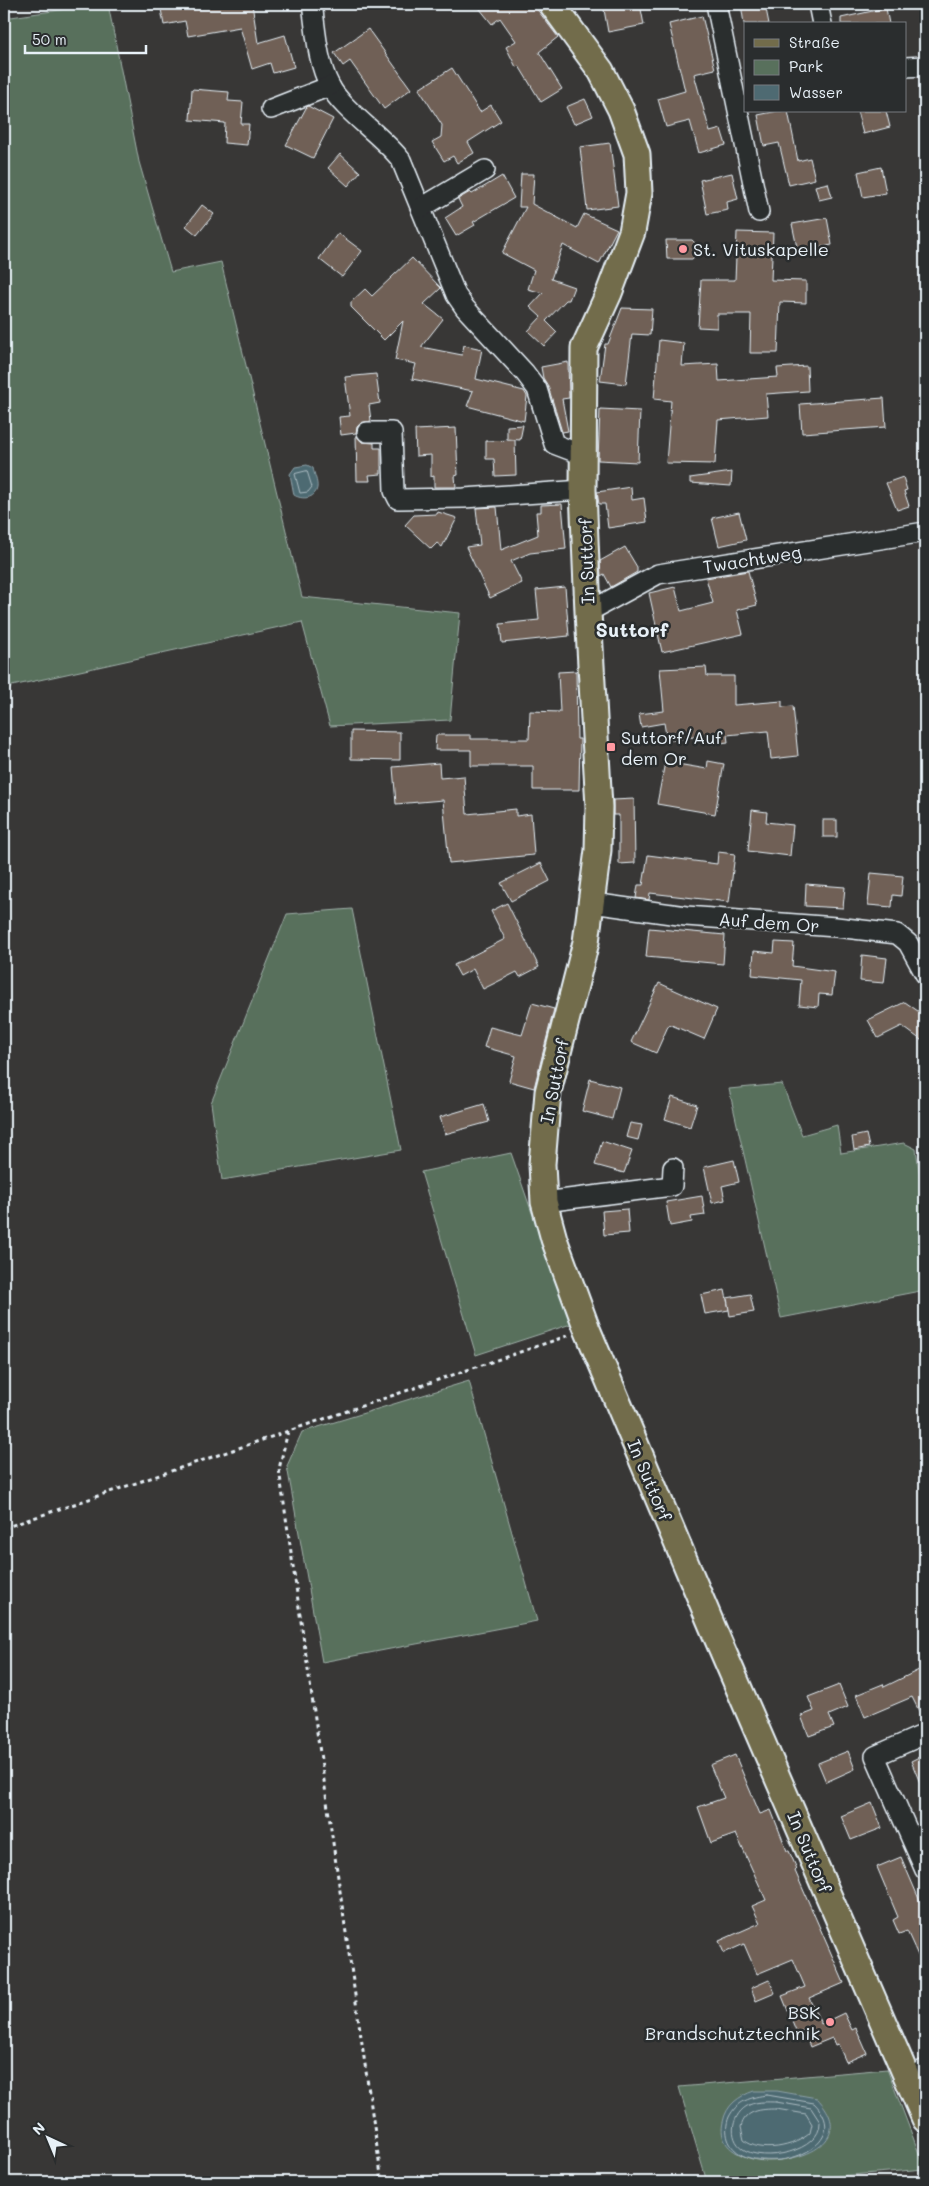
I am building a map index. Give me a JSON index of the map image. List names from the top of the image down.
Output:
{
  "streets": {
    "main road": ["In Suttorf"],
    "street": ["Twachtweg", "Auf dem Or"]
  },
  "crossings": [
    ["Twachtweg", "In Suttorf"],
    ["In Suttorf", "Auf dem Or"]
  ],
  "districts": ["Suttorf"],
  "places": {
    "other": ["St. Vituskapelle", "BSK Brandschutztechnik"],
    "transit": ["Suttorf/Auf dem Or"]
  },
  "legend": ["Straße", "Park", "Wasser"],
  "scale_bar": "50 m",
  "north": "top left"
}
